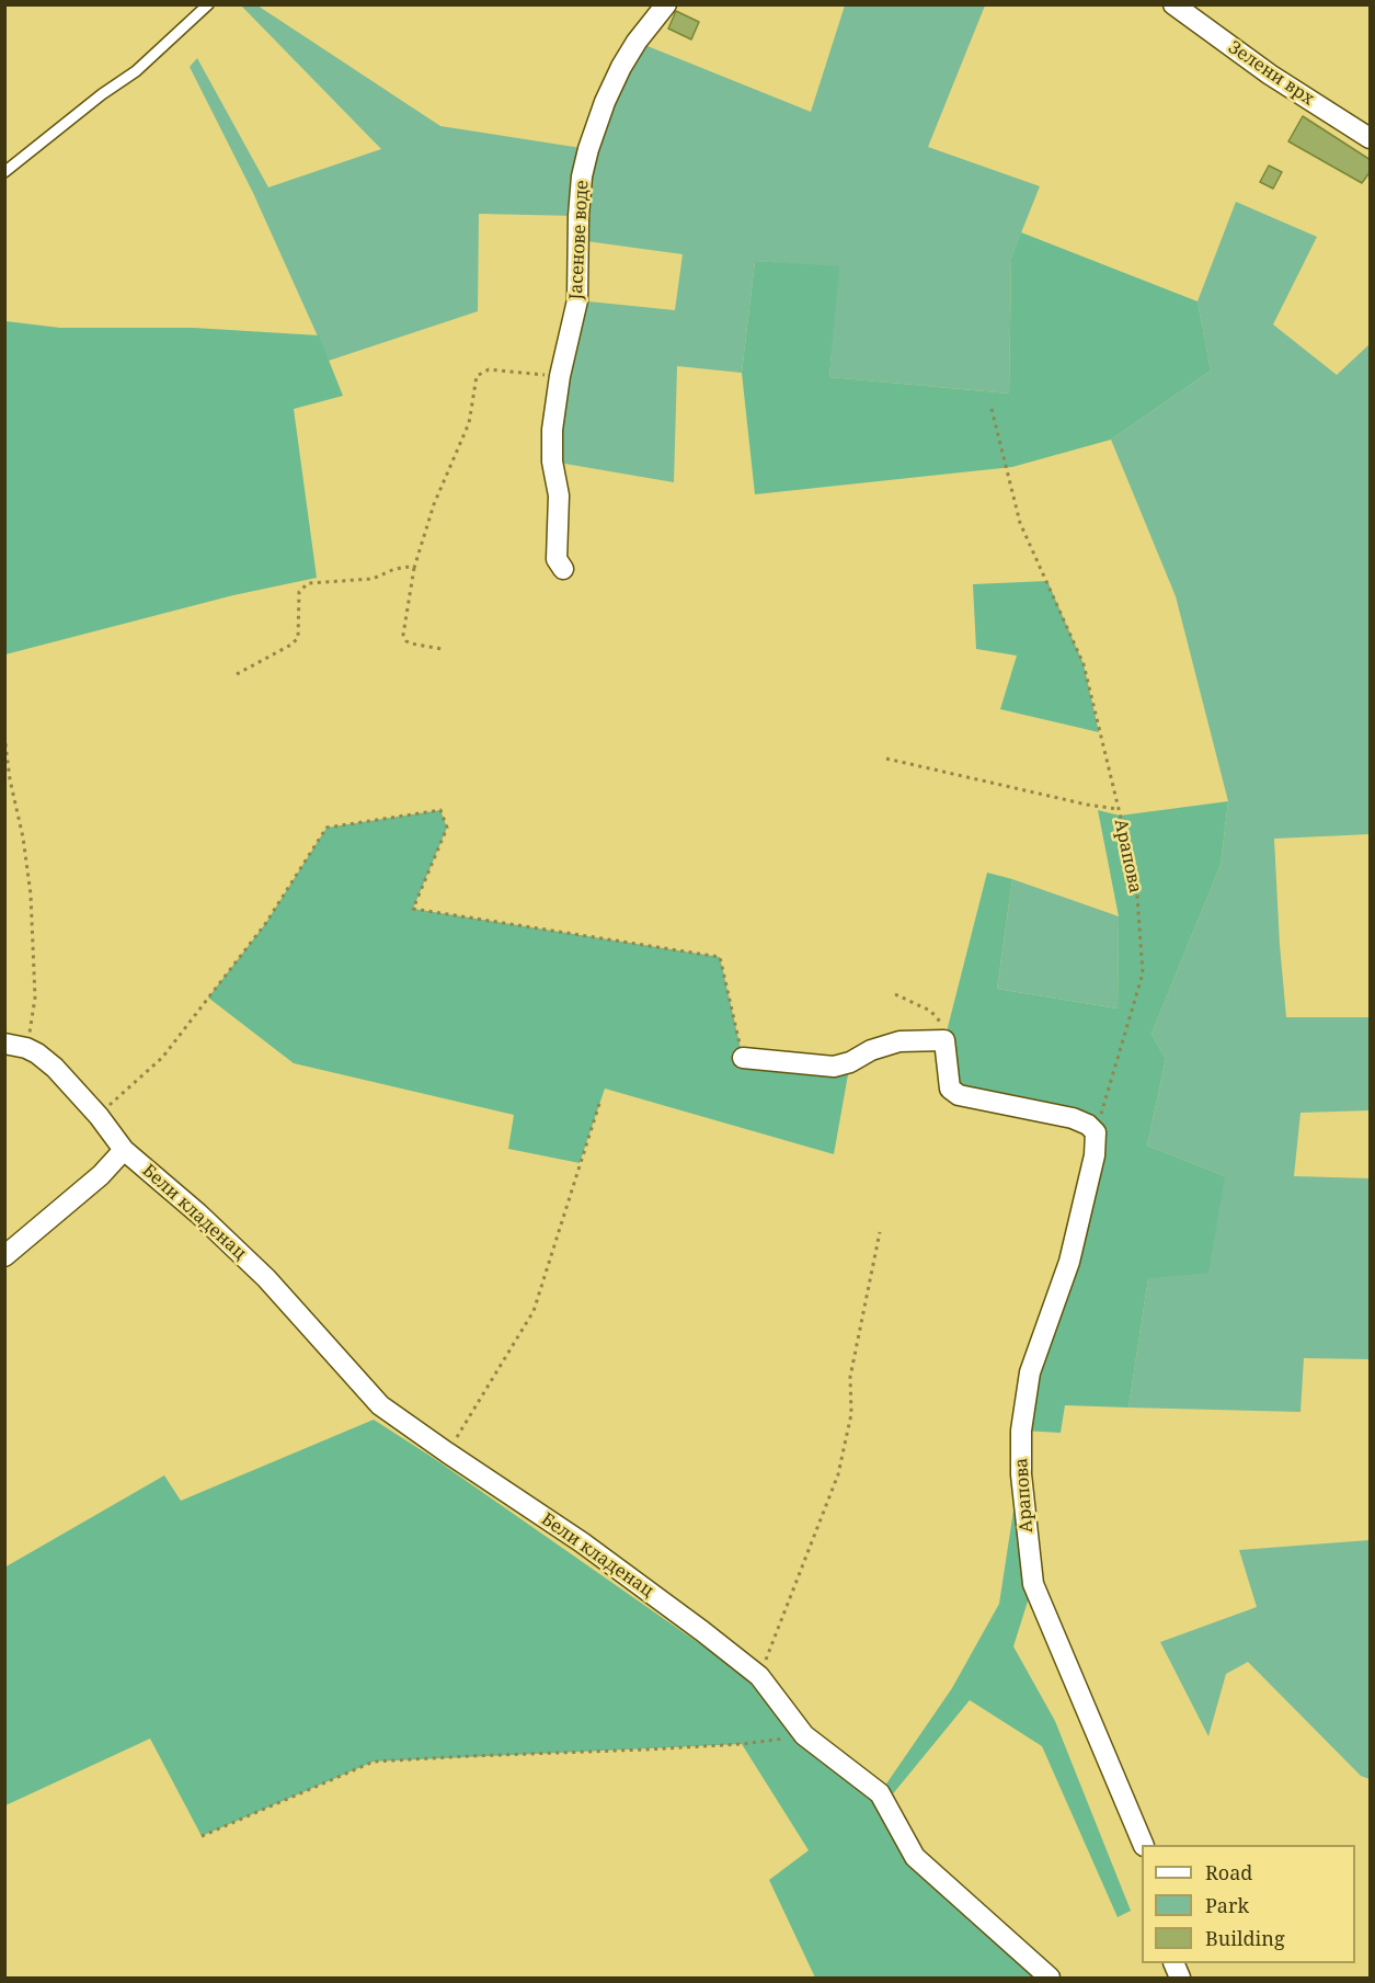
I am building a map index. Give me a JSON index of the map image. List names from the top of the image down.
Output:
{
  "streets": {
    "street": [
      "Зелени врх",
      "Јасенове воде",
      "Арапова",
      "Бели кладенац"
    ]
  },
  "legend": ["Road", "Park", "Building"]
}
